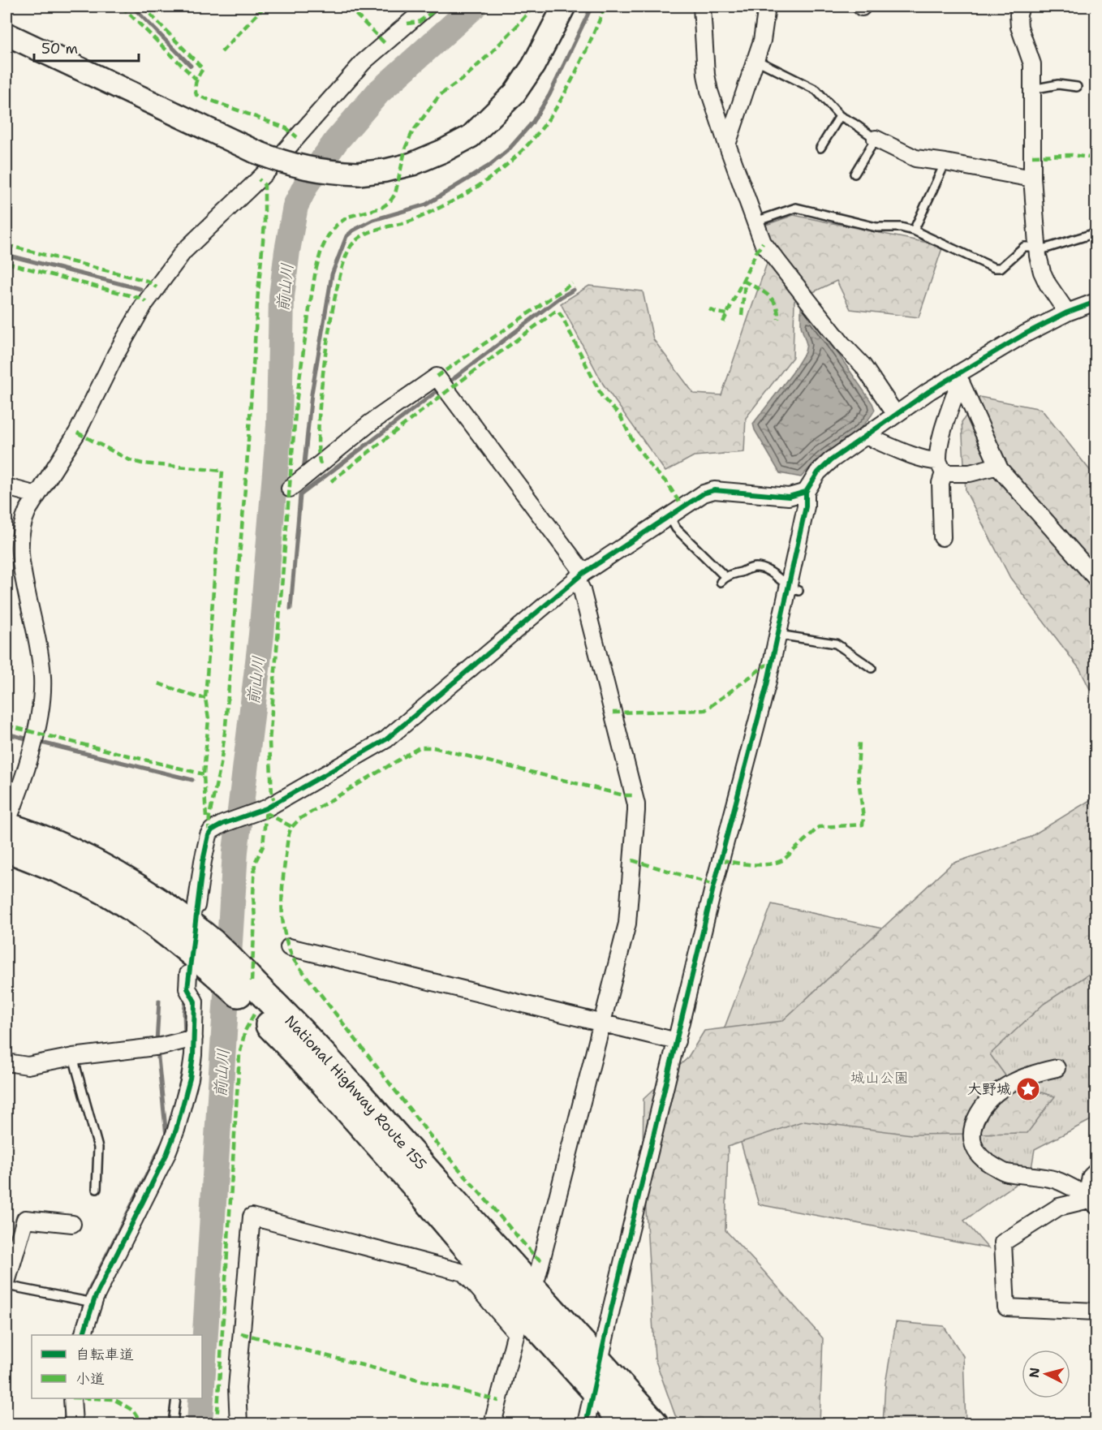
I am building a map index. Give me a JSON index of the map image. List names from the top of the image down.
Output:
{
  "streets": {
    "highway": ["National Highway Route 155"]
  },
  "water": ["前山川"],
  "parks": ["城山公園"],
  "places": {
    "place": ["大野城"]
  },
  "legend": ["自転車道", "小道"],
  "scale_bar": "50 m",
  "north": "left"
}
